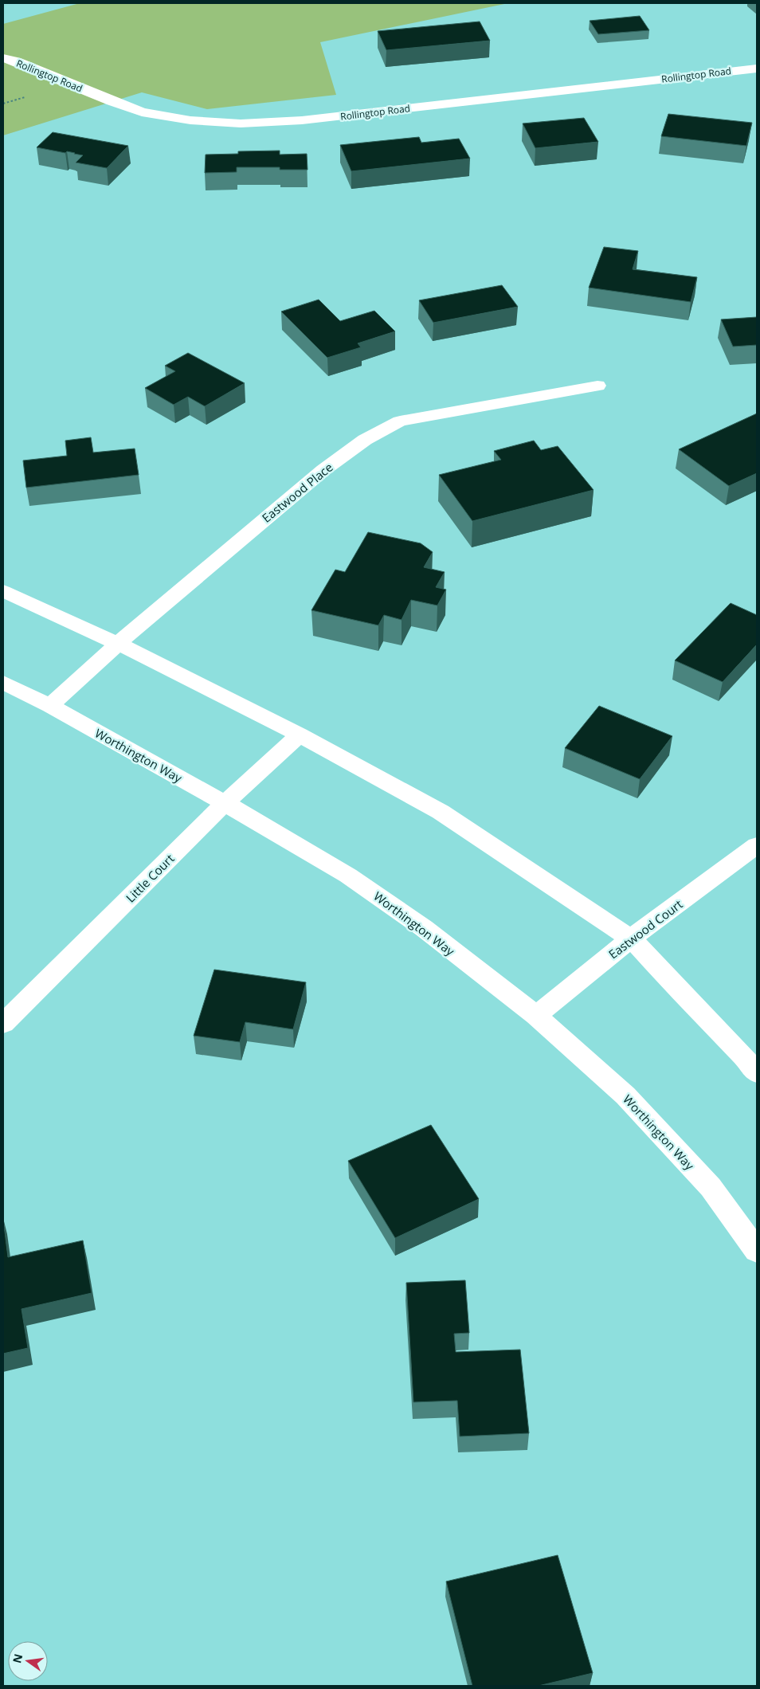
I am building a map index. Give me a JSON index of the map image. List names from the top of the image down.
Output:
{
  "streets": {
    "street": [
      "Rollingtop Road",
      "Eastwood Place",
      "Worthington Way",
      "Little Court",
      "Eastwood Court"
    ]
  },
  "crossings": [
    ["Eastwood Place", "Worthington Way"],
    ["Worthington Way", "Little Court"],
    ["Worthington Way", "Eastwood Court"]
  ],
  "north": "left"
}
